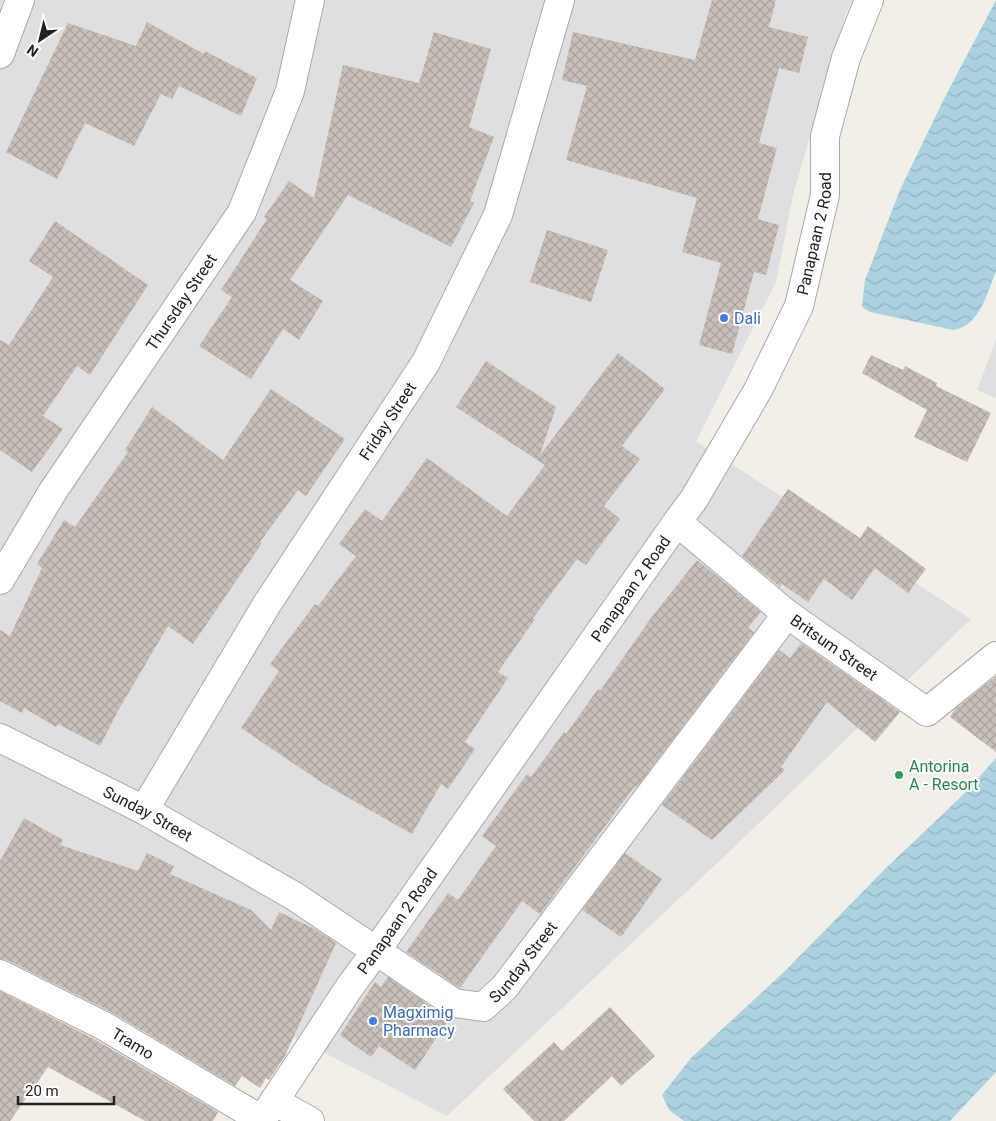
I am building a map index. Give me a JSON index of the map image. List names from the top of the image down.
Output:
{
  "streets": {
    "street": [
      "Panapaan 2 Road",
      "Thursday Street",
      "Friday Street",
      "Britsum Street",
      "Sunday Street",
      "Tramo"
    ]
  },
  "crossings": [
    ["Panapaan 2 Road", "Britsum Street"],
    ["Panapaan 2 Road", "Sunday Street"],
    ["Panapaan 2 Road", "Tramo"],
    ["Friday Street", "Sunday Street"],
    ["Britsum Street", "Sunday Street"]
  ],
  "places": ["Dali", "Antorina A - Resort", "Magximig Pharmacy"],
  "scale_bar": "20 m",
  "north": "bottom left"
}
